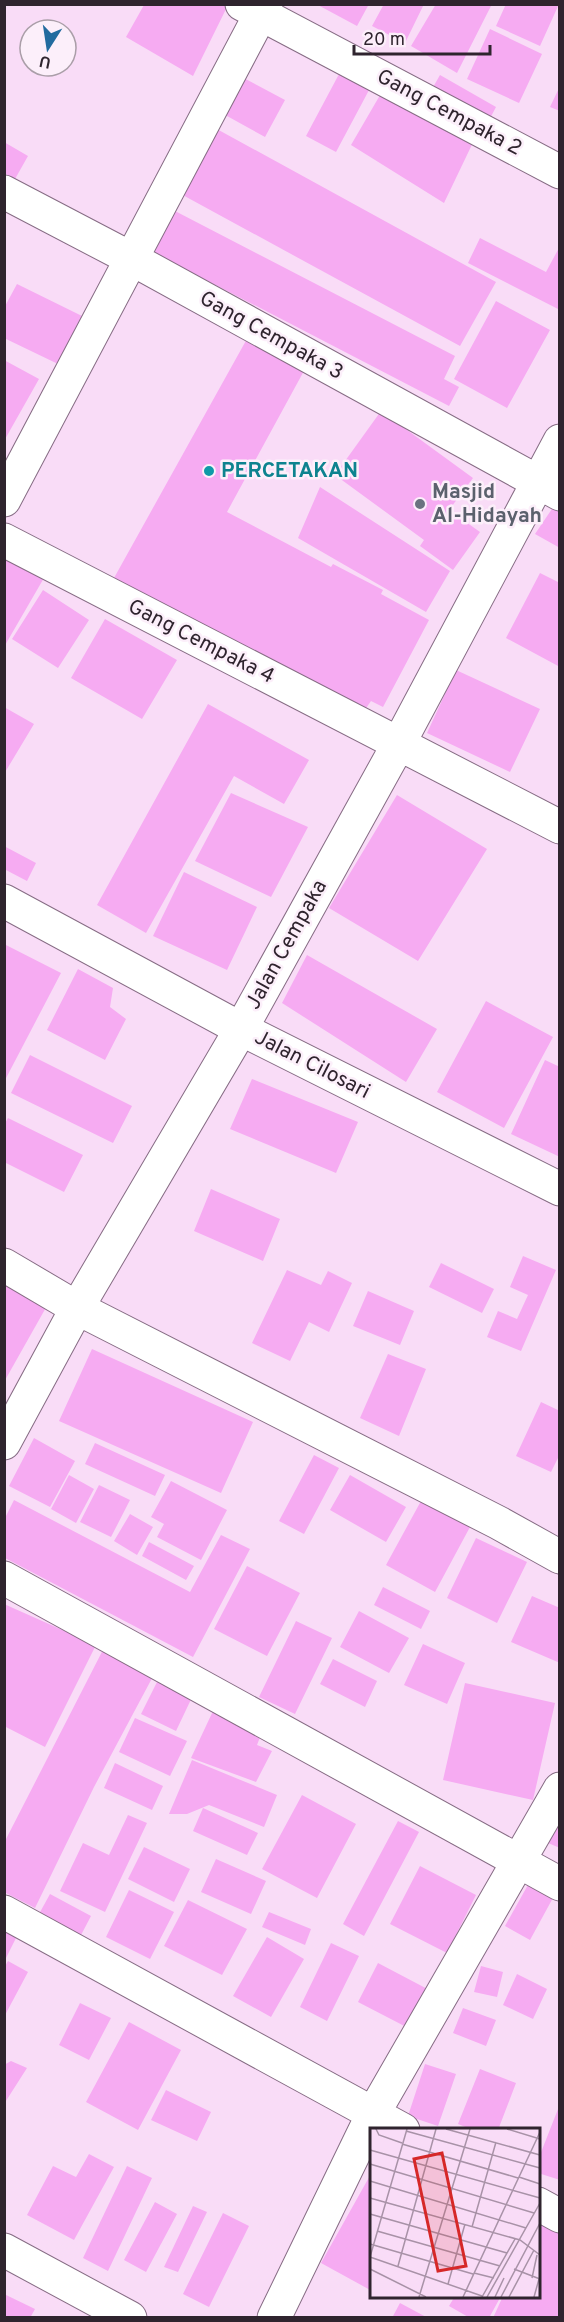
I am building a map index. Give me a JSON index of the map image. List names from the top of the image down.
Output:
{
  "streets": {
    "street": [
      "Gang Cempaka 2",
      "Gang Cempaka 3",
      "Gang Cempaka 4",
      "Jalan Cempaka",
      "Jalan Cilosari"
    ]
  },
  "crossings": [
    ["Gang Cempaka 3", "Jalan Cempaka"],
    ["Gang Cempaka 4", "Jalan Cempaka"],
    ["Jalan Cempaka", "Jalan Cilosari"]
  ],
  "places": ["PERCETAKAN", "Masjid Al-Hidayah"],
  "scale_bar": "20 m",
  "north": "bottom"
}
